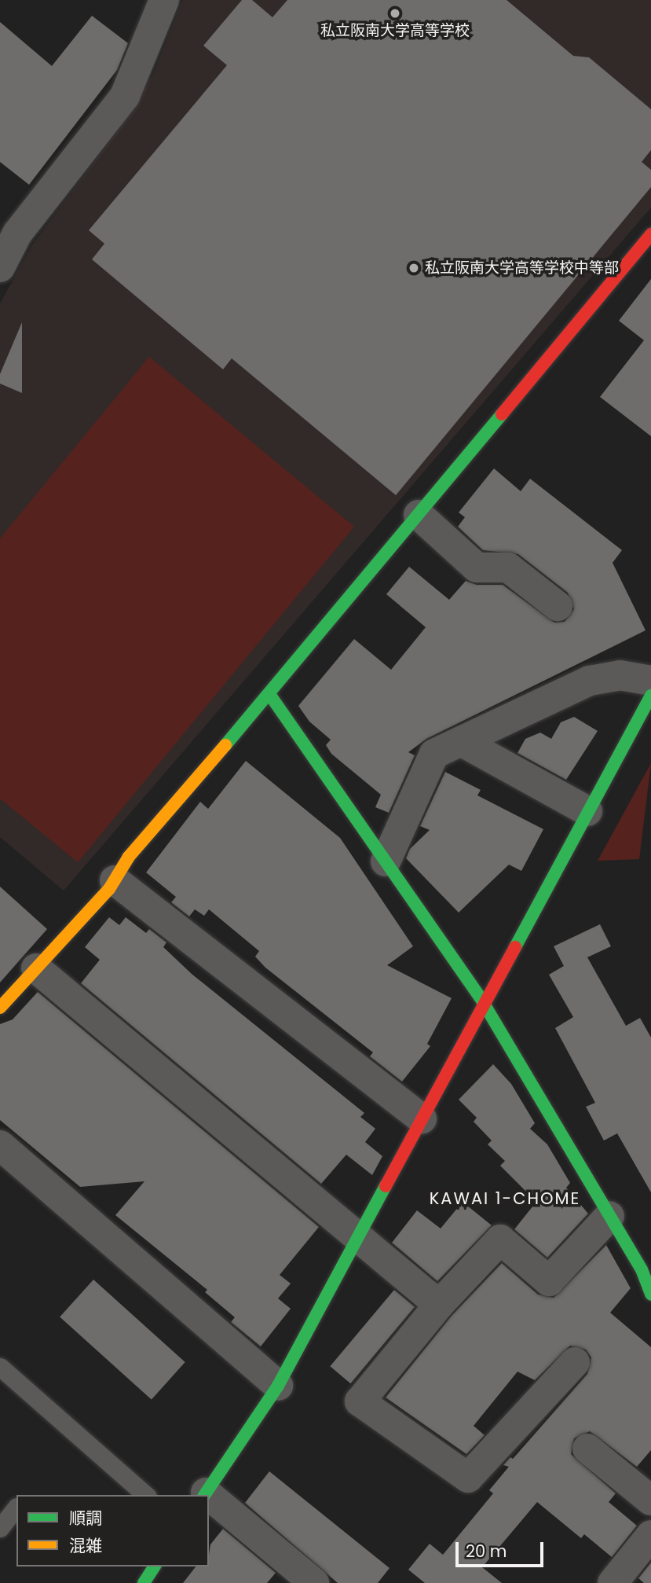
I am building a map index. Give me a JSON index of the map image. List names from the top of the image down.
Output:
{
  "districts": ["KAWAI 1-CHOME"],
  "places": ["私立阪南大学高等学校", "私立阪南大学高等学校中等部"],
  "legend": ["順調", "混雑"],
  "scale_bar": "20 m"
}
